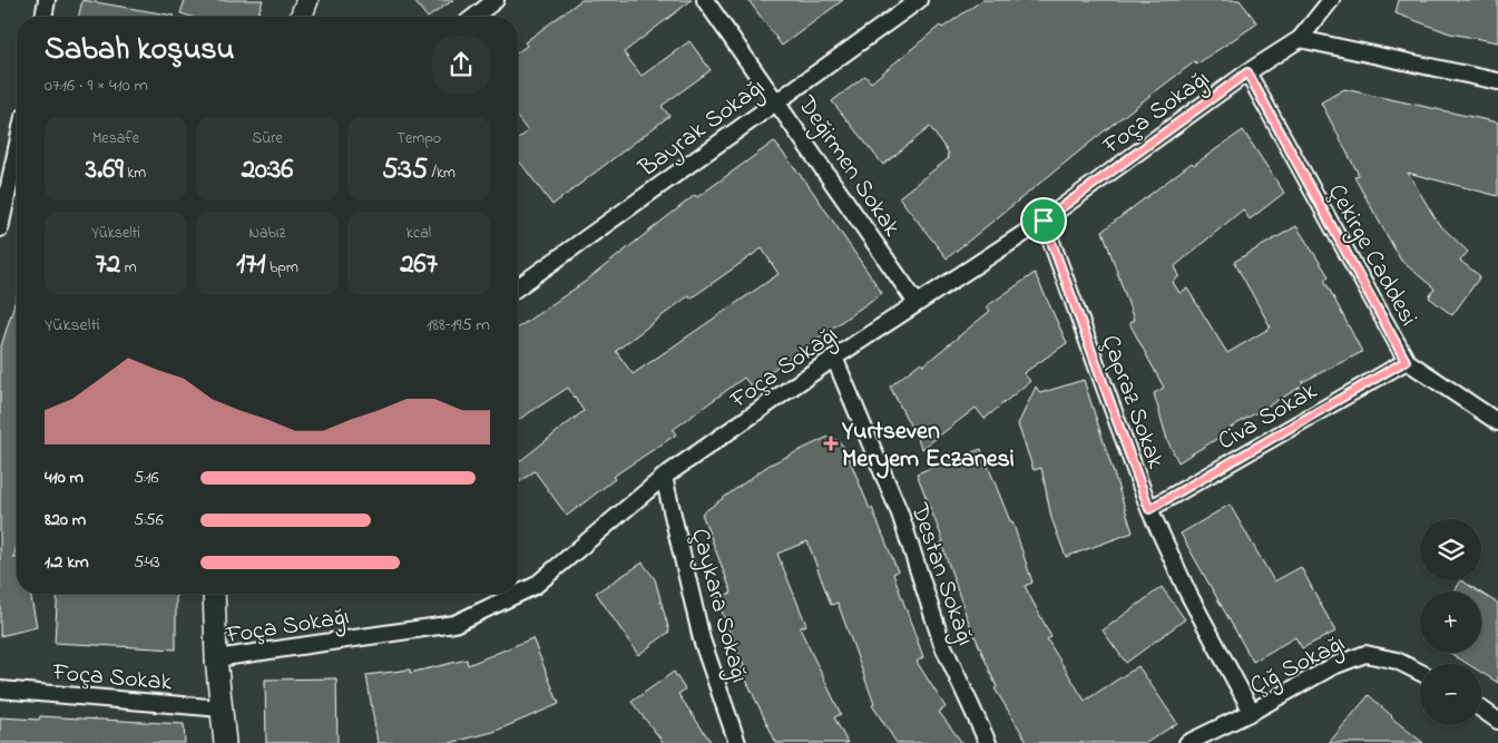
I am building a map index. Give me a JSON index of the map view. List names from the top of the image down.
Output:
{
  "streets": {
    "street": [
      "Foça Sokağı",
      "Bayrak Sokağı",
      "Değirmen Sokak",
      "Çekirge Caddesi",
      "Çapraz Sokak",
      "Civa Sokak",
      "Destan Sokağı",
      "Çaykara Sokağı",
      "Çığ Sokağı",
      "Foça Sokak"
    ]
  },
  "crossings": [
    ["Foça Sokağı", "Değirmen Sokak"],
    ["Foça Sokağı", "Çekirge Caddesi"],
    ["Foça Sokağı", "Çapraz Sokak"],
    ["Foça Sokağı", "Destan Sokağı"],
    ["Foça Sokağı", "Çaykara Sokağı"],
    ["Bayrak Sokağı", "Değirmen Sokak"],
    ["Çekirge Caddesi", "Civa Sokak"],
    ["Çapraz Sokak", "Civa Sokak"],
    ["Çapraz Sokak", "Çığ Sokağı"]
  ],
  "places": {
    "health": ["Yurtseven Meryem Eczanesi"]
  },
  "page": {
    "heading": ["Sabah koşusu", "07:16 · 9 × 410 m"],
    "stats": [
      ["Mesafe", "3.69 km"],
      ["Süre", "20:36"],
      ["Tempo", "5:35 /km"],
      ["Yükselti", "72 m"],
      ["Nabız", "171 bpm"],
      ["kcal", "267"]
    ],
    "chart": ["Yükselti", "188–195 m"],
    "list": [
      {
        "name": "410 m",
        "note": "5:16"
      },
      {
        "name": "820 m",
        "note": "5:56"
      },
      {
        "name": "1.2 km",
        "note": "5:43"
      }
    ],
    "map_buttons": ["+", "−"]
  }
}
